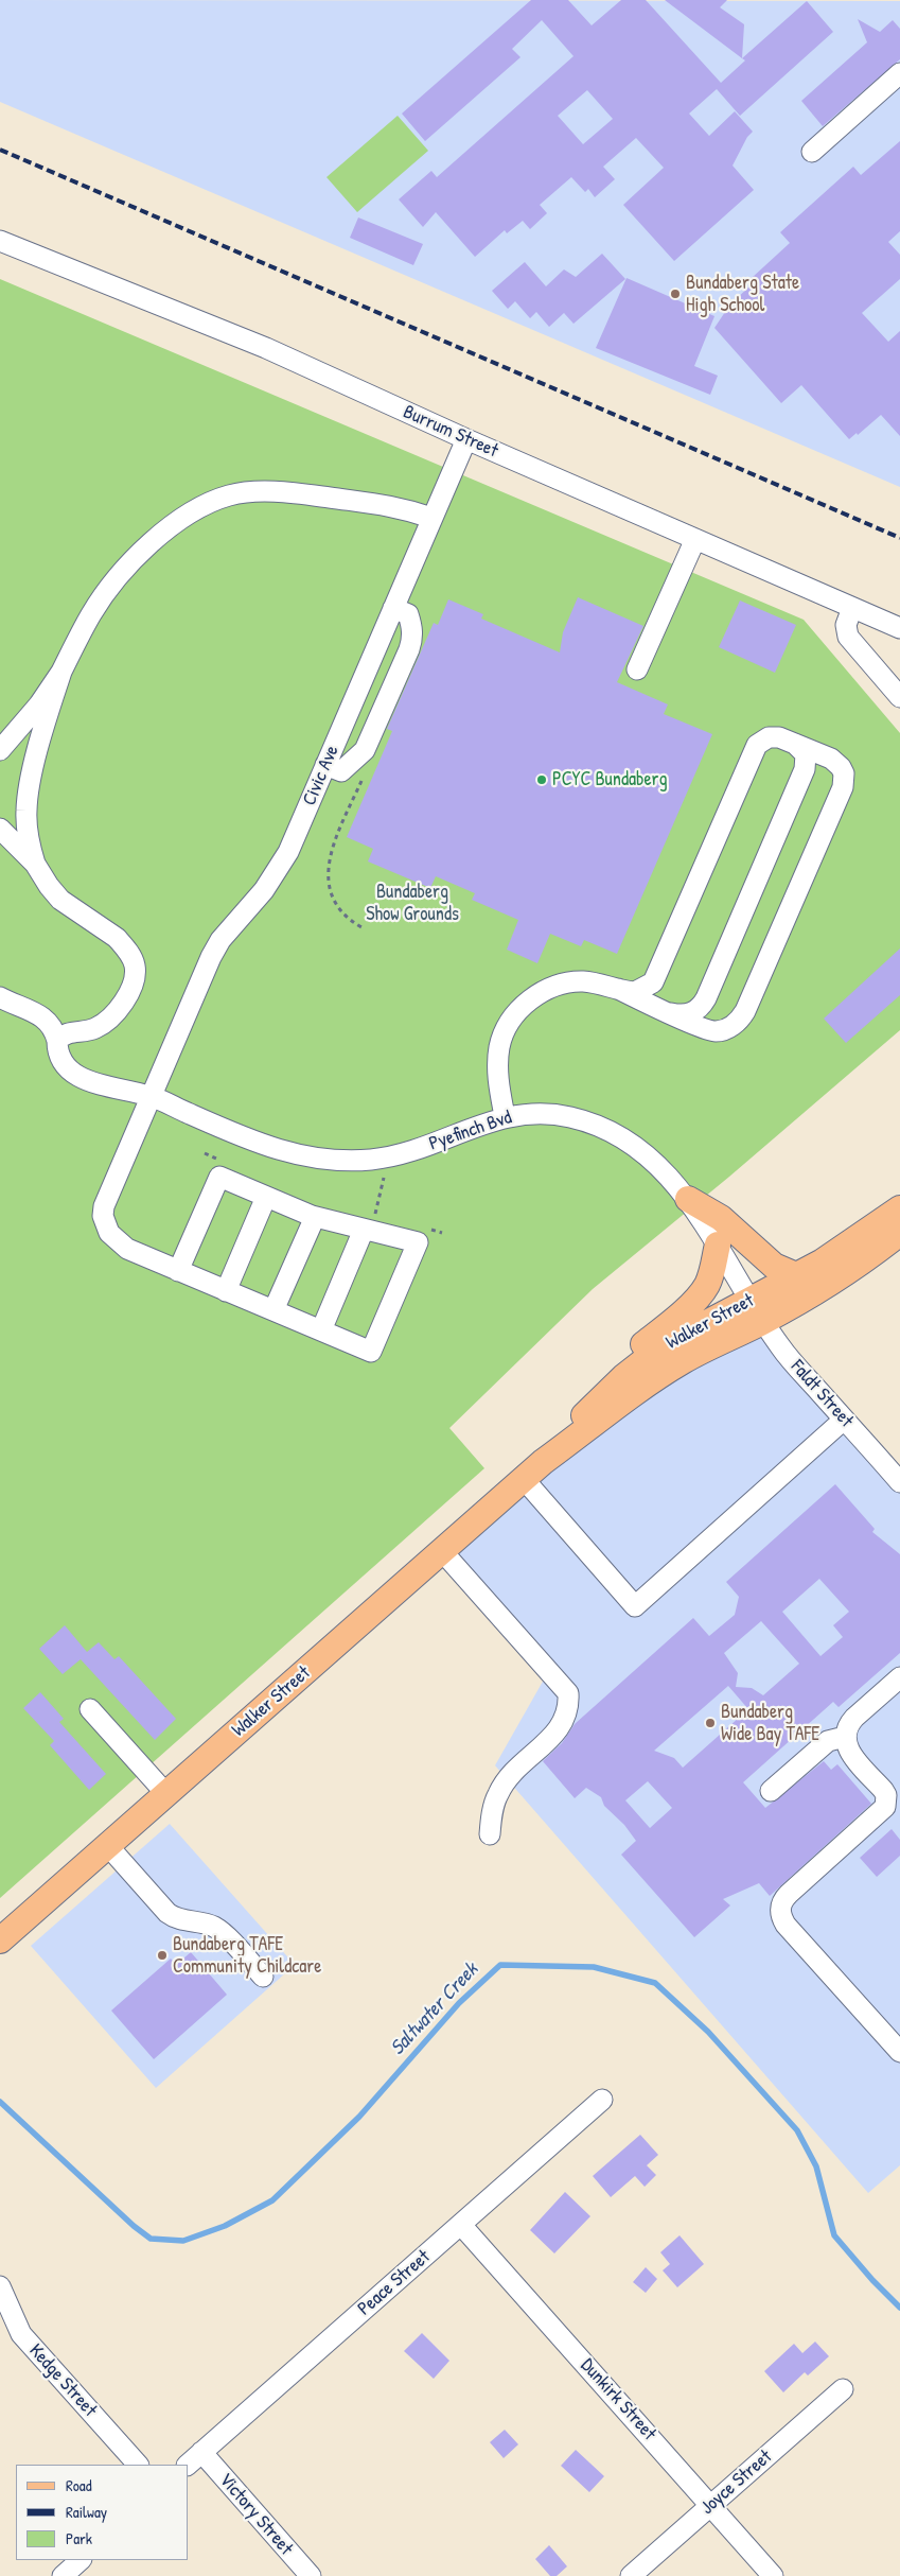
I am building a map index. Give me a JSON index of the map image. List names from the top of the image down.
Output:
{
  "streets": {
    "main road": ["Walker Street"],
    "street": [
      "Burrum Street",
      "Civic Ave",
      "Pyefinch Bvd",
      "Faldt Street",
      "Peace Street",
      "Kedge Street",
      "Dunkirk Street",
      "Joyce Street",
      "Victory Street"
    ]
  },
  "crossings": [
    ["Burrum Street", "Civic Ave"],
    ["Civic Ave", "Pyefinch Bvd"],
    ["Pyefinch Bvd", "Walker Street"],
    ["Pyefinch Bvd", "Faldt Street"],
    ["Walker Street", "Faldt Street"],
    ["Peace Street", "Dunkirk Street"],
    ["Peace Street", "Victory Street"],
    ["Dunkirk Street", "Joyce Street"]
  ],
  "water": ["Saltwater Creek"],
  "parks": ["Bundaberg Show Grounds"],
  "places": [
    "Bundaberg State High School",
    "PCYC Bundaberg",
    "Bundaberg Wide Bay TAFE",
    "Bundaberg TAFE Community Childcare"
  ],
  "legend": ["Road", "Railway", "Park"]
}
